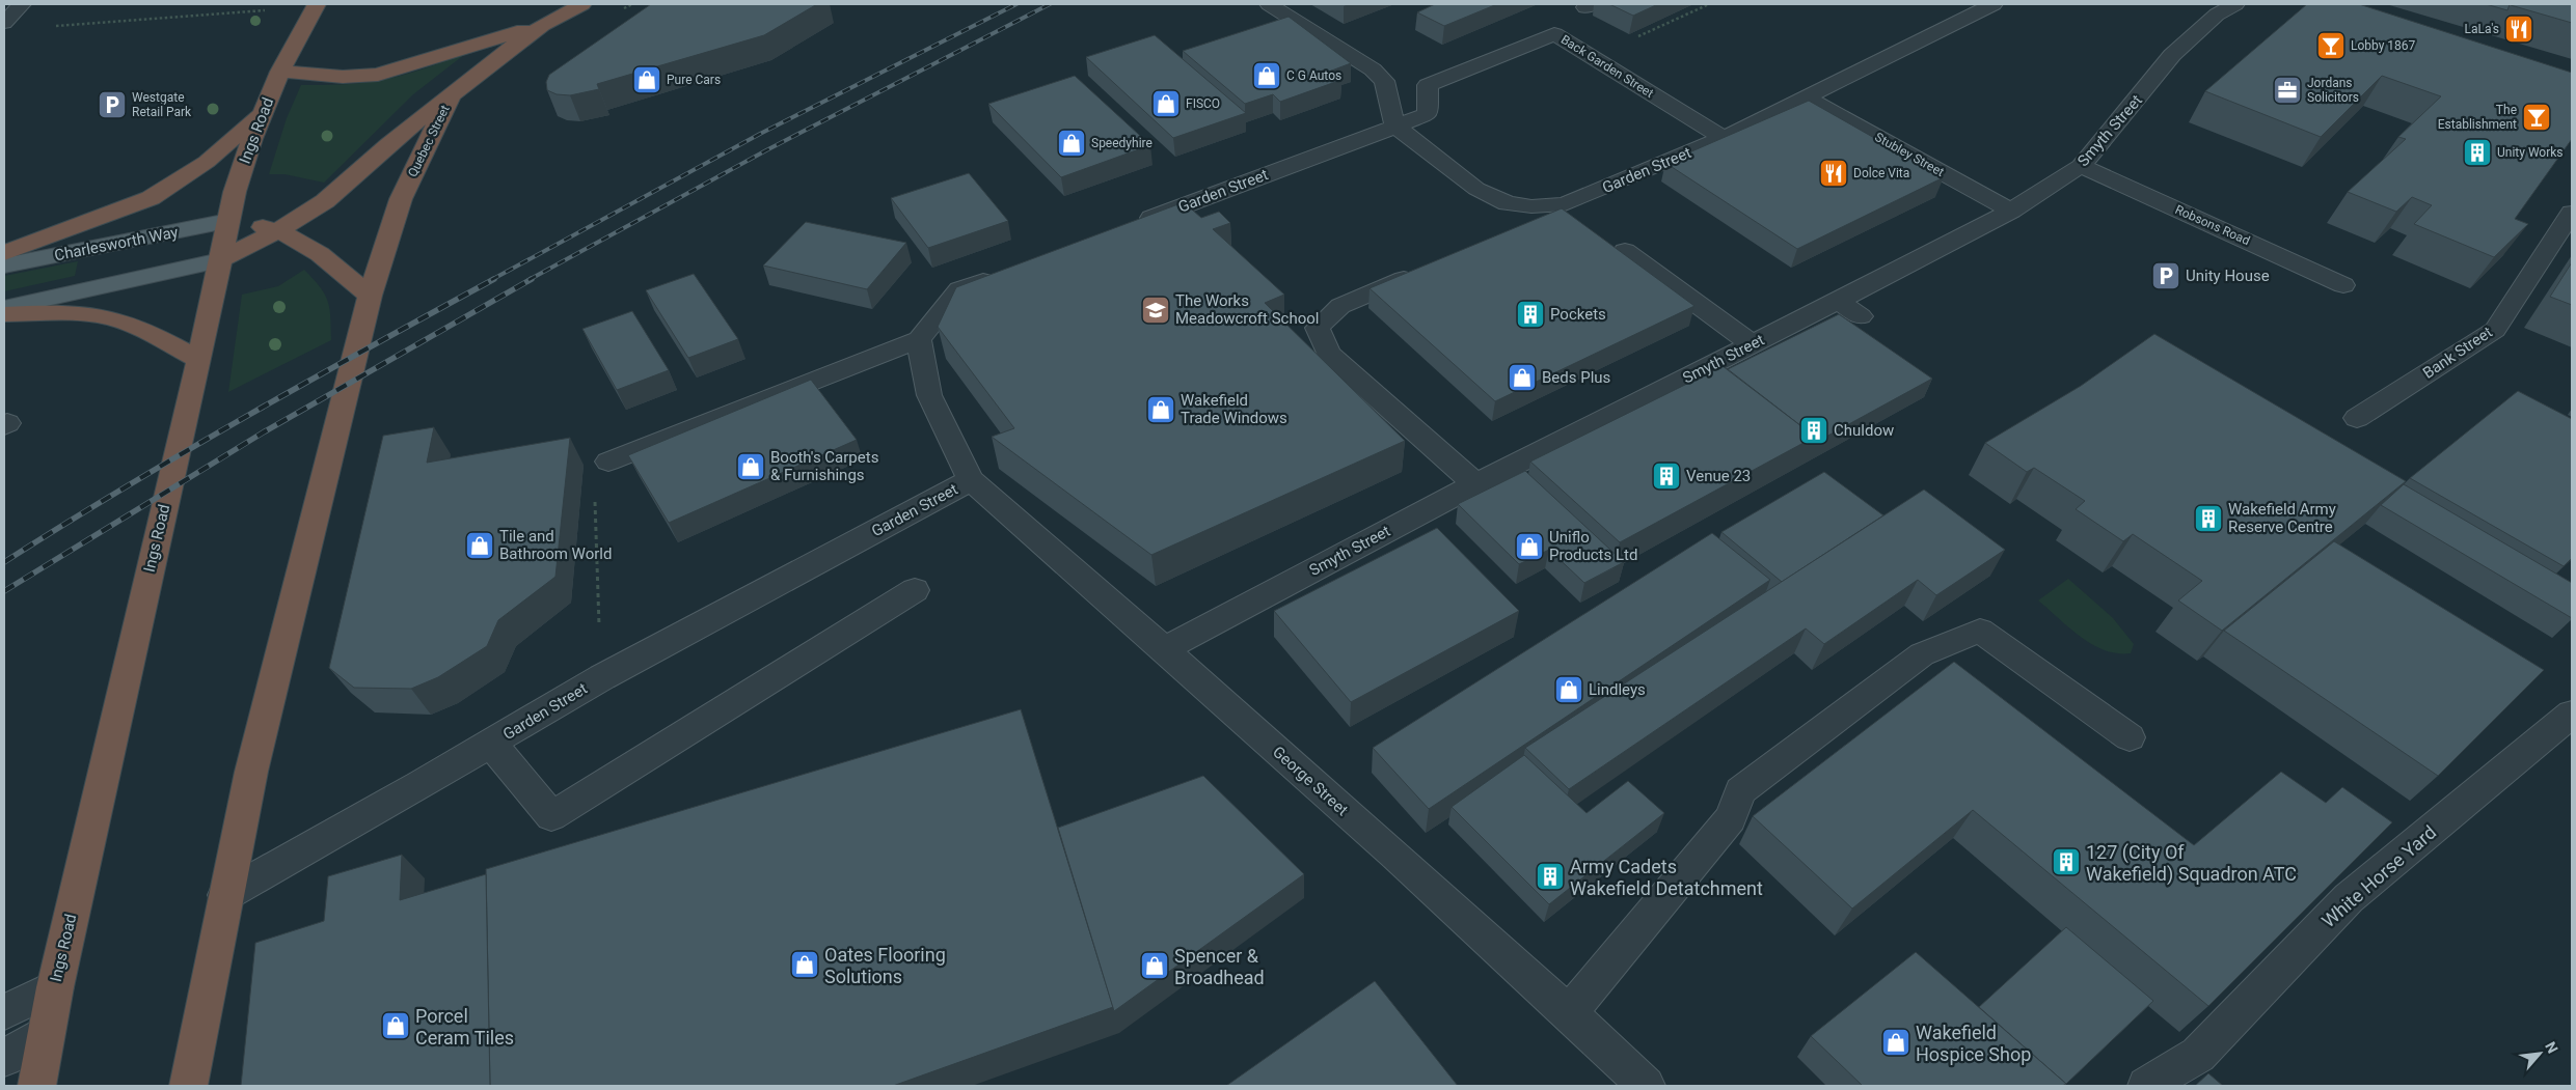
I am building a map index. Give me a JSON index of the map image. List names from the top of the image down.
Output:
{
  "streets": {
    "highway": ["Ings Road", "Quebec Street"],
    "main road": ["Charlesworth Way"],
    "street": [
      "Back Garden Street",
      "Smyth Street",
      "Stubley Street",
      "Garden Street",
      "Robsons Road",
      "Bank Street",
      "George Street",
      "White Horse Yard"
    ]
  },
  "crossings": [
    ["Back Garden Street", "Garden Street"],
    ["Ings Road", "Quebec Street"],
    ["Ings Road", "Charlesworth Way"],
    ["Smyth Street", "Stubley Street"],
    ["Smyth Street", "Robsons Road"],
    ["Smyth Street", "George Street"],
    ["Stubley Street", "Garden Street"],
    ["Garden Street", "George Street"]
  ],
  "places": {
    "restaurant": ["LaLa's", "Dolce Vita"],
    "bar": ["Lobby 1867", "The Establishment"],
    "shop": [
      "C G Autos",
      "Pure Cars",
      "FISCO",
      "Speedyhire",
      "Beds Plus",
      "Wakefield Trade Windows",
      "Booth's Carpets & Furnishings",
      "Tile and Bathroom World",
      "Uniflo Products Ltd",
      "Lindleys",
      "Oates Flooring Solutions",
      "Spencer & Broadhead",
      "Porcel Ceram Tiles",
      "Wakefield Hospice Shop"
    ],
    "office": ["Jordans Solicitors"],
    "parking": ["Westgate Retail Park", "Unity House"],
    "building": [
      "Unity Works",
      "Pockets",
      "Chuldow",
      "Venue 23",
      "Wakefield Army Reserve Centre",
      "127 (City Of Wakefield) Squadron ATC",
      "Army Cadets Wakefield Detatchment"
    ],
    "school or university": ["The Works Meadowcroft School"]
  },
  "north": "top right"
}
